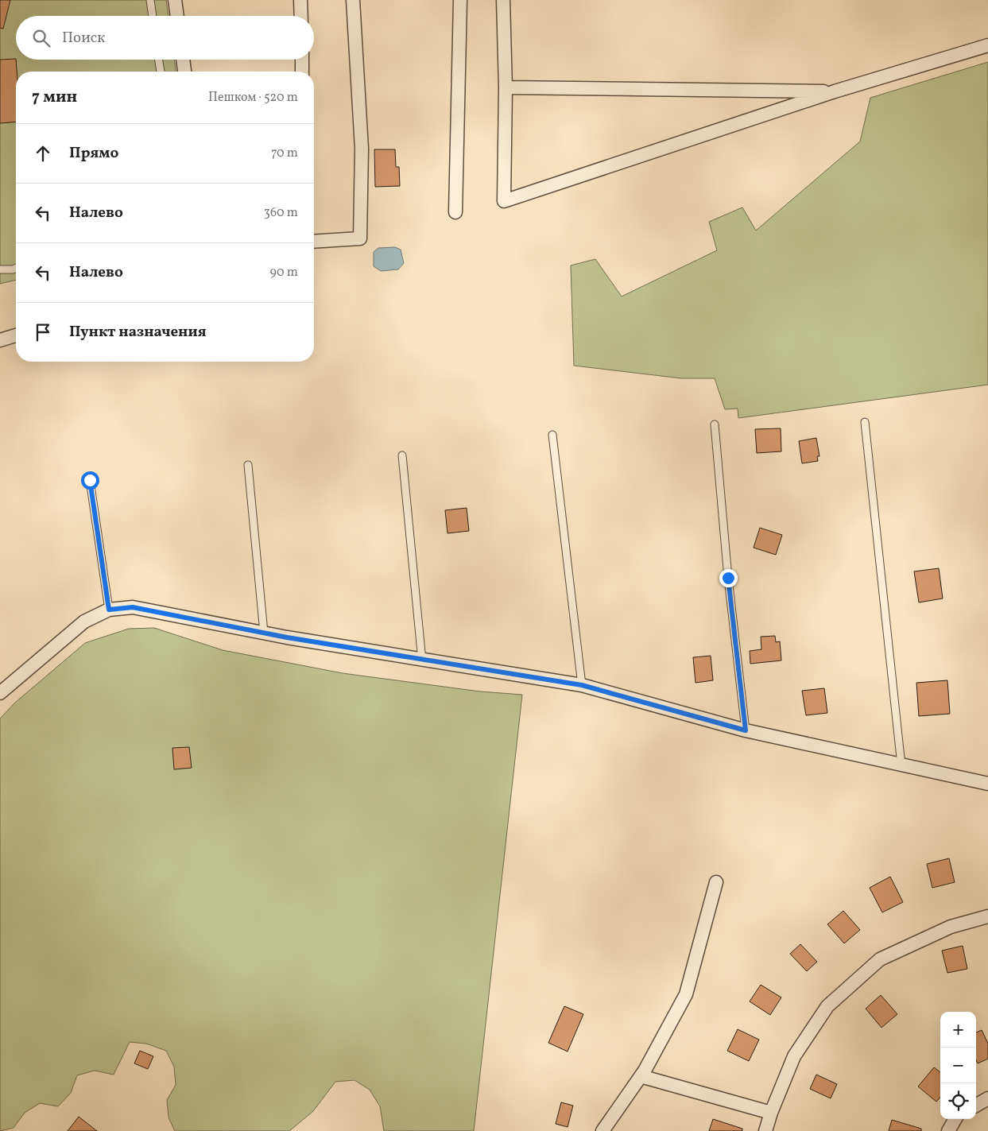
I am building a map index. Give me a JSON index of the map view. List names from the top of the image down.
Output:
{
  "page": {
    "search": "Поиск",
    "heading": ["7 мин", "Пешком · 520 m"],
    "list": [
      ["Прямо", "70 m"],
      ["Налево", "360 m"],
      ["Налево", "90 m"],
      "Пункт назначения"
    ],
    "map_buttons": ["+", "−"]
  }
}
